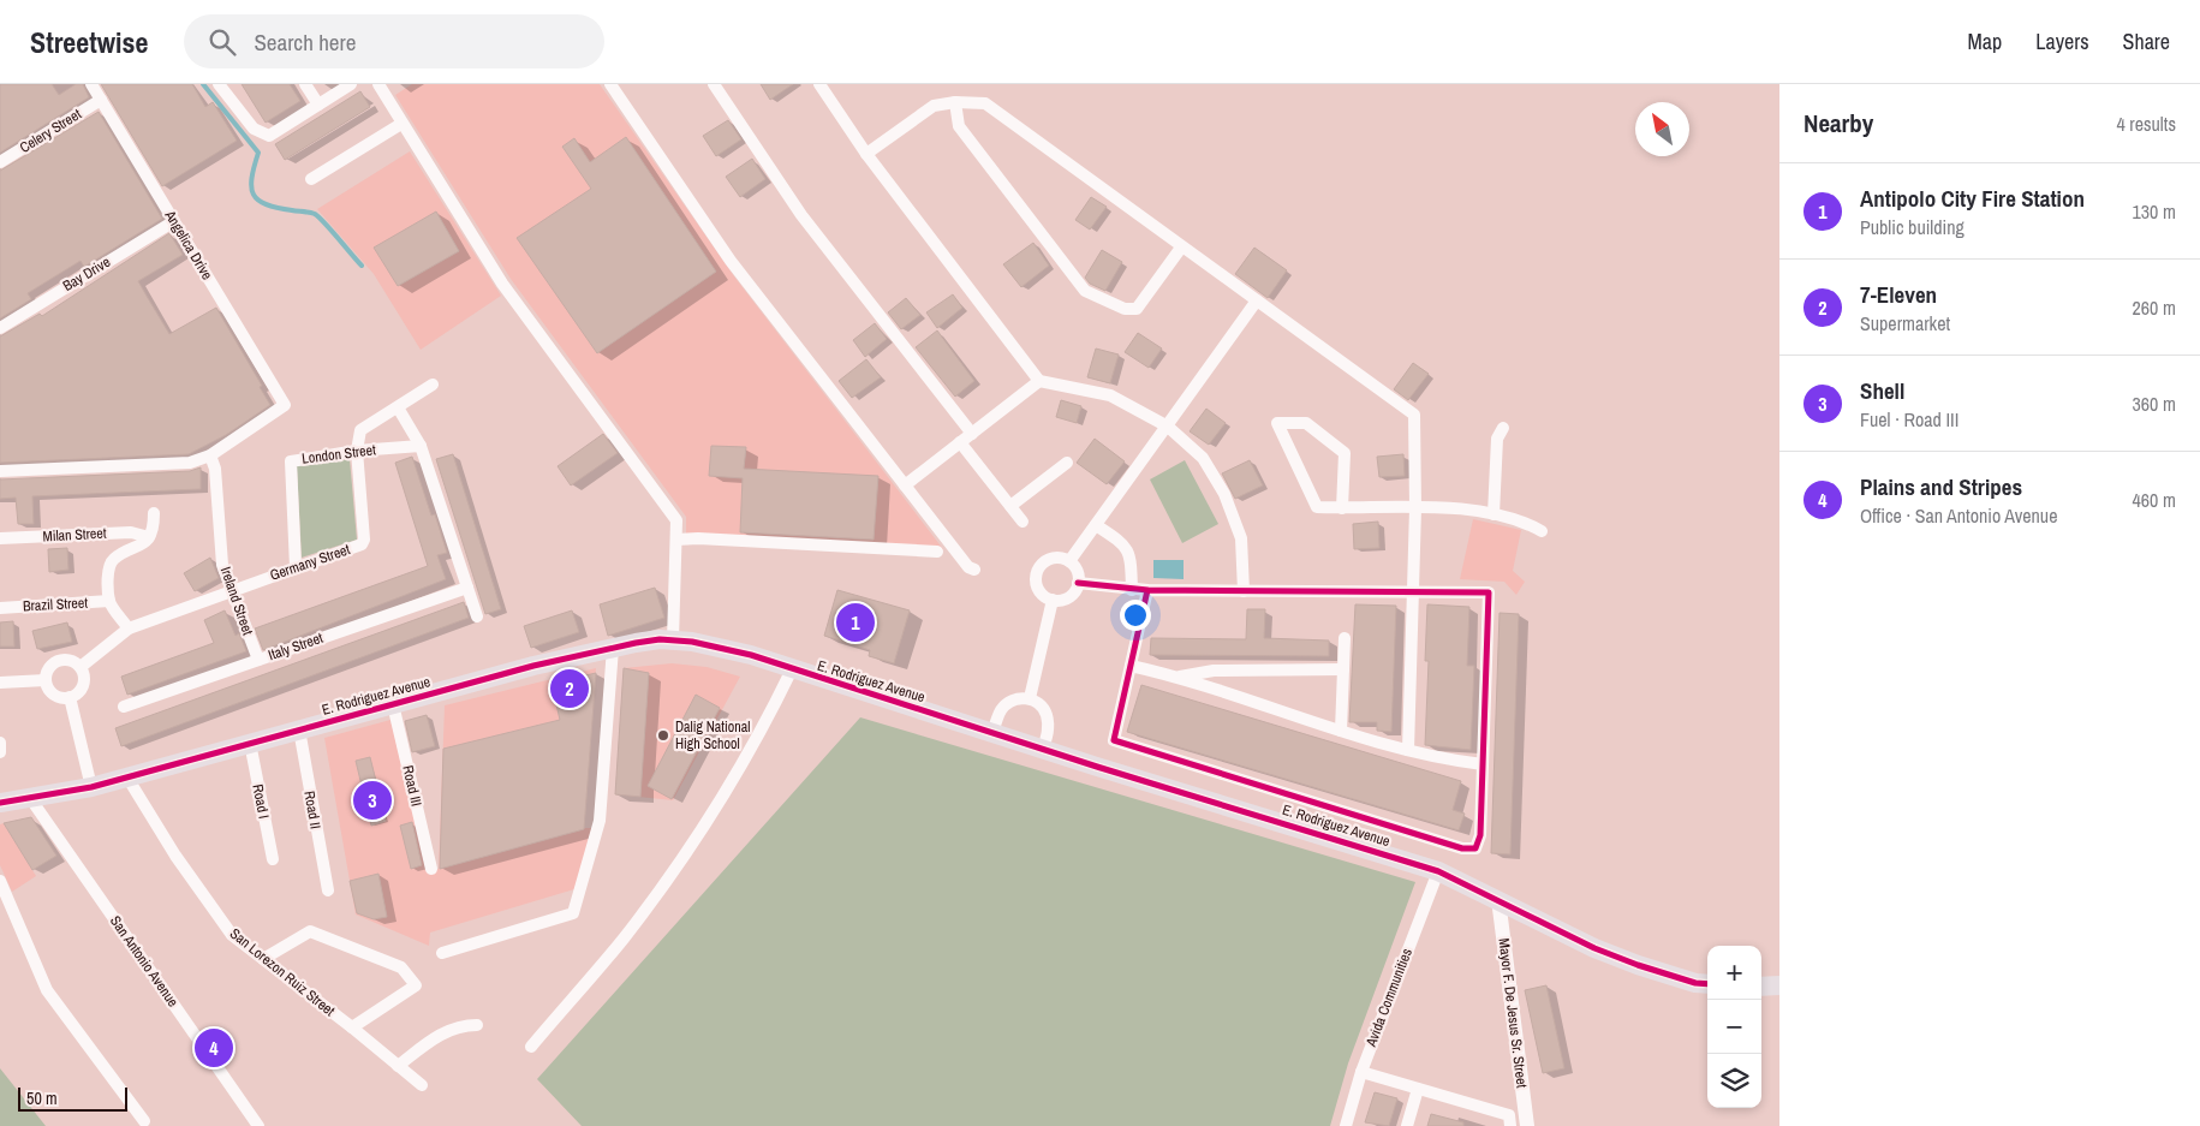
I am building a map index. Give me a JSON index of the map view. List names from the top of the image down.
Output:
{
  "streets": {
    "main road": ["E. Rodriguez Avenue"],
    "street": [
      "Celery Street",
      "Angelica Drive",
      "Bay Drive",
      "London Street",
      "Milan Street",
      "Germany Street",
      "Ireland Street",
      "Brazil Street",
      "Italy Street",
      "Road III",
      "Road I",
      "Road II",
      "San Antonio Avenue",
      "San Lorezon Ruiz Street",
      "Avida Communities",
      "Mayor F. De Jesus Sr. Street"
    ]
  },
  "crossings": [
    ["Celery Street", "Angelica Drive"],
    ["Angelica Drive", "Bay Drive"],
    ["Angelica Drive", "Ireland Street"],
    ["London Street", "Germany Street"],
    ["Germany Street", "Ireland Street"],
    ["Ireland Street", "Italy Street"],
    ["E. Rodriguez Avenue", "Road III"],
    ["E. Rodriguez Avenue", "Road I"],
    ["E. Rodriguez Avenue", "Road II"],
    ["E. Rodriguez Avenue", "San Antonio Avenue"],
    ["E. Rodriguez Avenue", "San Lorezon Ruiz Street"],
    ["E. Rodriguez Avenue", "Avida Communities"],
    ["E. Rodriguez Avenue", "Mayor F. De Jesus Sr. Street"]
  ],
  "places": ["Dalig National High School"],
  "scale_bar": "50 m",
  "north": "top left",
  "page": {
    "header": "Streetwise",
    "search": "Search here",
    "nav": ["Map", "Layers", "Share"],
    "heading": ["Nearby", "4 results"],
    "list": [
      {
        "mark": "1",
        "name": "Antipolo City Fire Station",
        "note": "Public building",
        "value": "130 m"
      },
      {
        "mark": "2",
        "name": "7-Eleven",
        "note": "Supermarket",
        "value": "260 m"
      },
      {
        "mark": "3",
        "name": "Shell",
        "note": "Fuel · Road III",
        "value": "360 m"
      },
      {
        "mark": "4",
        "name": "Plains and Stripes",
        "note": "Office · San Antonio Avenue",
        "value": "460 m"
      }
    ],
    "pins": [
      "1",
      "2",
      "3",
      "4"
    ],
    "map_buttons": ["+", "−"],
    "scale": "50 m"
  }
}
